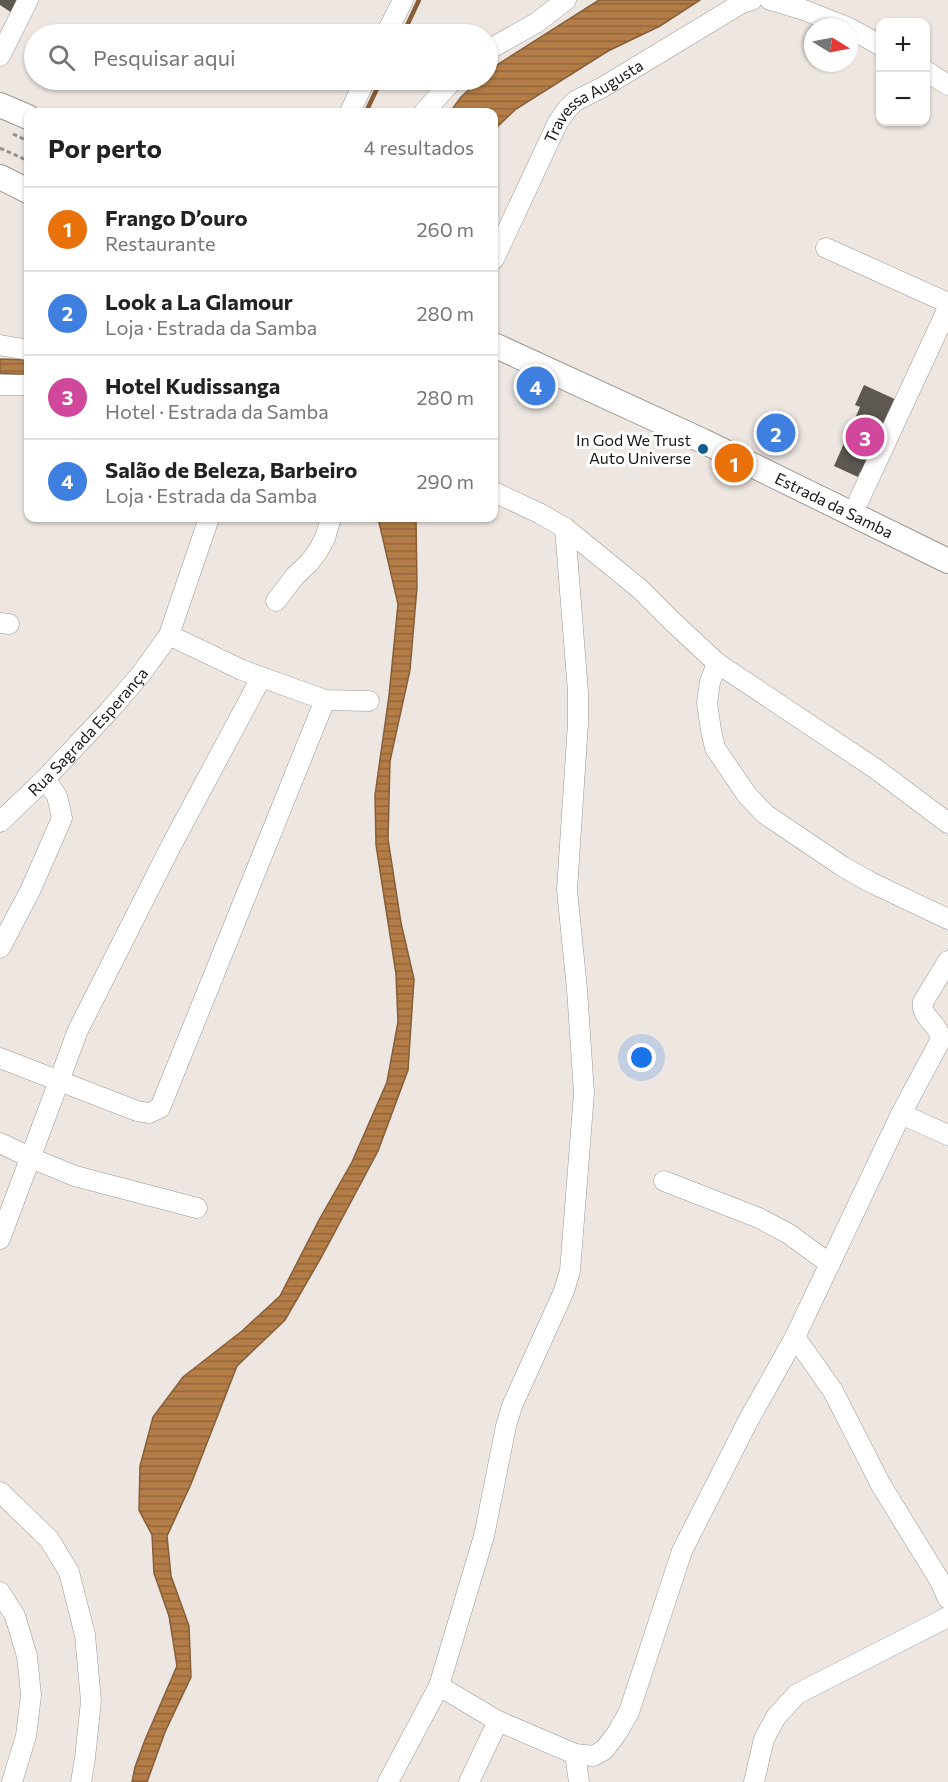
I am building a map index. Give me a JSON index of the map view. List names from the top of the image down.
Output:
{
  "streets": {
    "main road": ["Estrada da Samba"],
    "street": ["Travessa Augusta", "Rua Sagrada Esperança"]
  },
  "places": ["In God We Trust Auto Universe"],
  "north": "right",
  "page": {
    "map_buttons": ["+", "−"],
    "search": "Pesquisar aqui",
    "heading": ["Por perto", "4 resultados"],
    "list": [
      {
        "mark": "1",
        "name": "Frango D’ouro",
        "note": "Restaurante",
        "value": "260 m"
      },
      {
        "mark": "2",
        "name": "Look a La Glamour",
        "note": "Loja · Estrada da Samba",
        "value": "280 m"
      },
      {
        "mark": "3",
        "name": "Hotel Kudissanga",
        "note": "Hotel · Estrada da Samba",
        "value": "280 m"
      },
      {
        "mark": "4",
        "name": "Salão de Beleza, Barbeiro",
        "note": "Loja · Estrada da Samba",
        "value": "290 m"
      }
    ],
    "pins": [
      "4",
      "2",
      "3",
      "1"
    ]
  }
}
